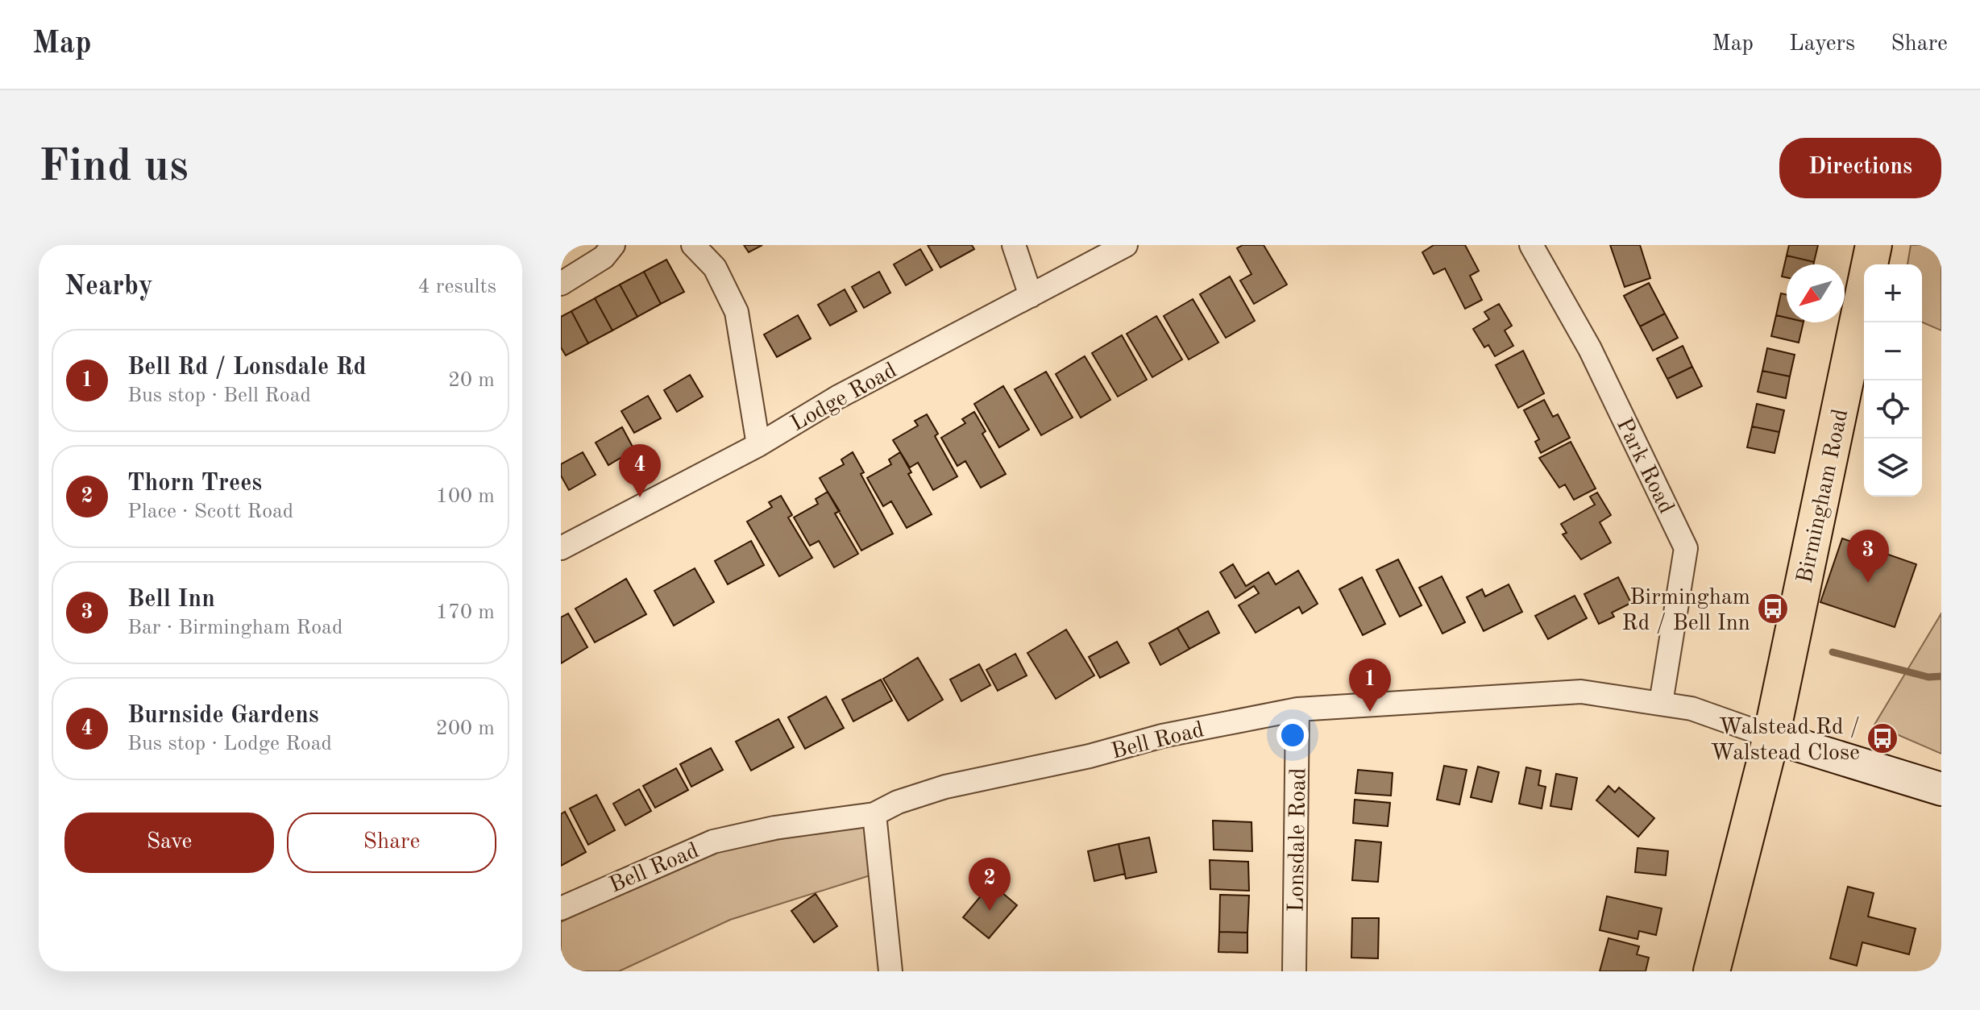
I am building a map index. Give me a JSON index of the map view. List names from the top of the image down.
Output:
{
  "streets": {
    "highway": ["Birmingham Road"],
    "street": [
      "Lodge Road",
      "Park Road",
      "Bell Road",
      "Lonsdale Road"
    ]
  },
  "crossings": [
    ["Park Road", "Bell Road"],
    ["Birmingham Road", "Bell Road"],
    ["Bell Road", "Lonsdale Road"]
  ],
  "places": {
    "bus stop": ["Birmingham Rd / Bell Inn", "Walstead Rd / Walstead Close"]
  },
  "north": "bottom left",
  "page": {
    "header": "Map",
    "nav": ["Map", "Layers", "Share"],
    "buttons": [
      "Directions",
      ["Save", "Share"]
    ],
    "title": "Find us",
    "heading": ["Nearby", "4 results"],
    "map_buttons": ["+", "−"],
    "list": [
      {
        "mark": "1",
        "name": "Bell Rd / Lonsdale Rd",
        "note": "Bus stop · Bell Road",
        "value": "20 m"
      },
      {
        "mark": "2",
        "name": "Thorn Trees",
        "note": "Place · Scott Road",
        "value": "100 m"
      },
      {
        "mark": "3",
        "name": "Bell Inn",
        "note": "Bar · Birmingham Road",
        "value": "170 m"
      },
      {
        "mark": "4",
        "name": "Burnside Gardens",
        "note": "Bus stop · Lodge Road",
        "value": "200 m"
      }
    ],
    "pins": [
      "4",
      "3",
      "1",
      "2"
    ]
  }
}
